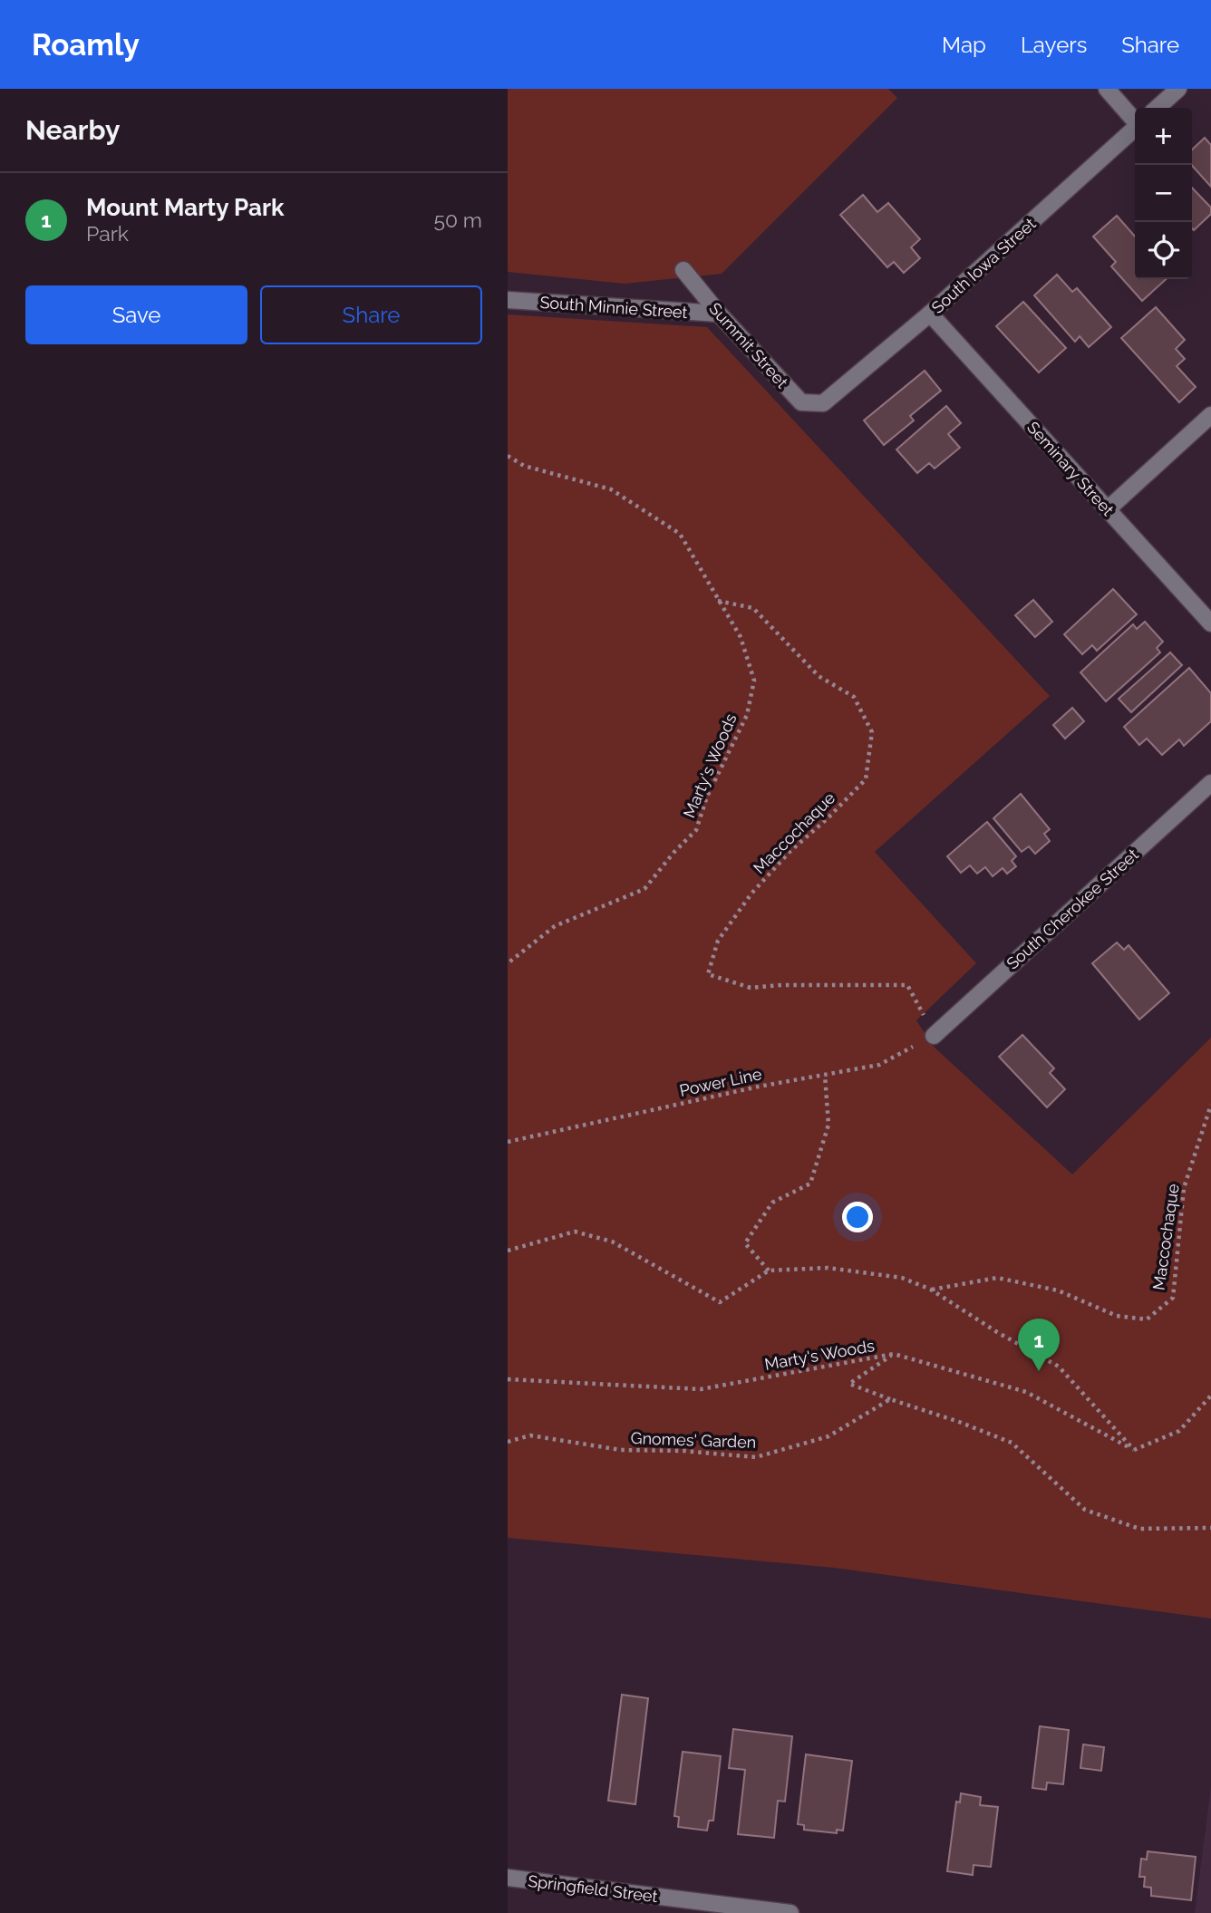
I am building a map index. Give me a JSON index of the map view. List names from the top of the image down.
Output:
{
  "streets": {
    "street": [
      "South Iowa Street",
      "South Minnie Street",
      "Summit Street",
      "Seminary Street",
      "South Cherokee Street",
      "Springfield Street"
    ],
    "path": [
      "Marty's Woods",
      "Maccochaque",
      "Power Line",
      "Gnomes' Garden"
    ]
  },
  "crossings": [
    ["South Iowa Street", "Summit Street"],
    ["South Iowa Street", "Seminary Street"],
    ["South Minnie Street", "Summit Street"],
    ["Marty's Woods", "Maccochaque"],
    ["Maccochaque", "South Cherokee Street"],
    ["Maccochaque", "Power Line"],
    ["South Cherokee Street", "Power Line"]
  ],
  "page": {
    "header": "Roamly",
    "nav": ["Map", "Layers", "Share"],
    "heading": "Nearby",
    "map_buttons": ["+", "−"],
    "list": [
      {
        "mark": "1",
        "name": "Mount Marty Park",
        "note": "Park",
        "value": "50 m"
      }
    ],
    "buttons": ["Save", "Share"],
    "pins": "1"
  }
}
